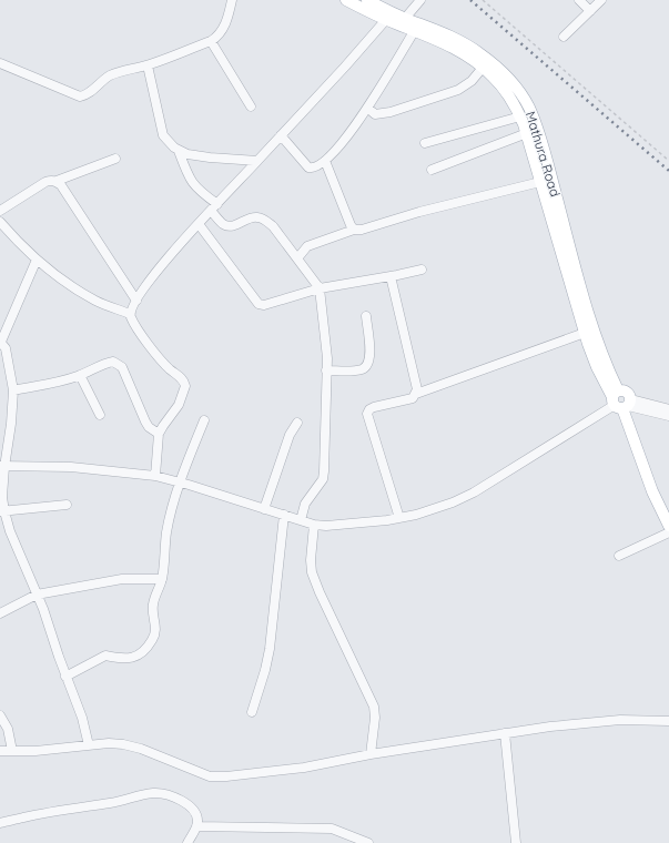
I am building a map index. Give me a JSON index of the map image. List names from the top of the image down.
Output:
{
  "streets": {
    "main road": ["Mathura Road"]
  }
}
